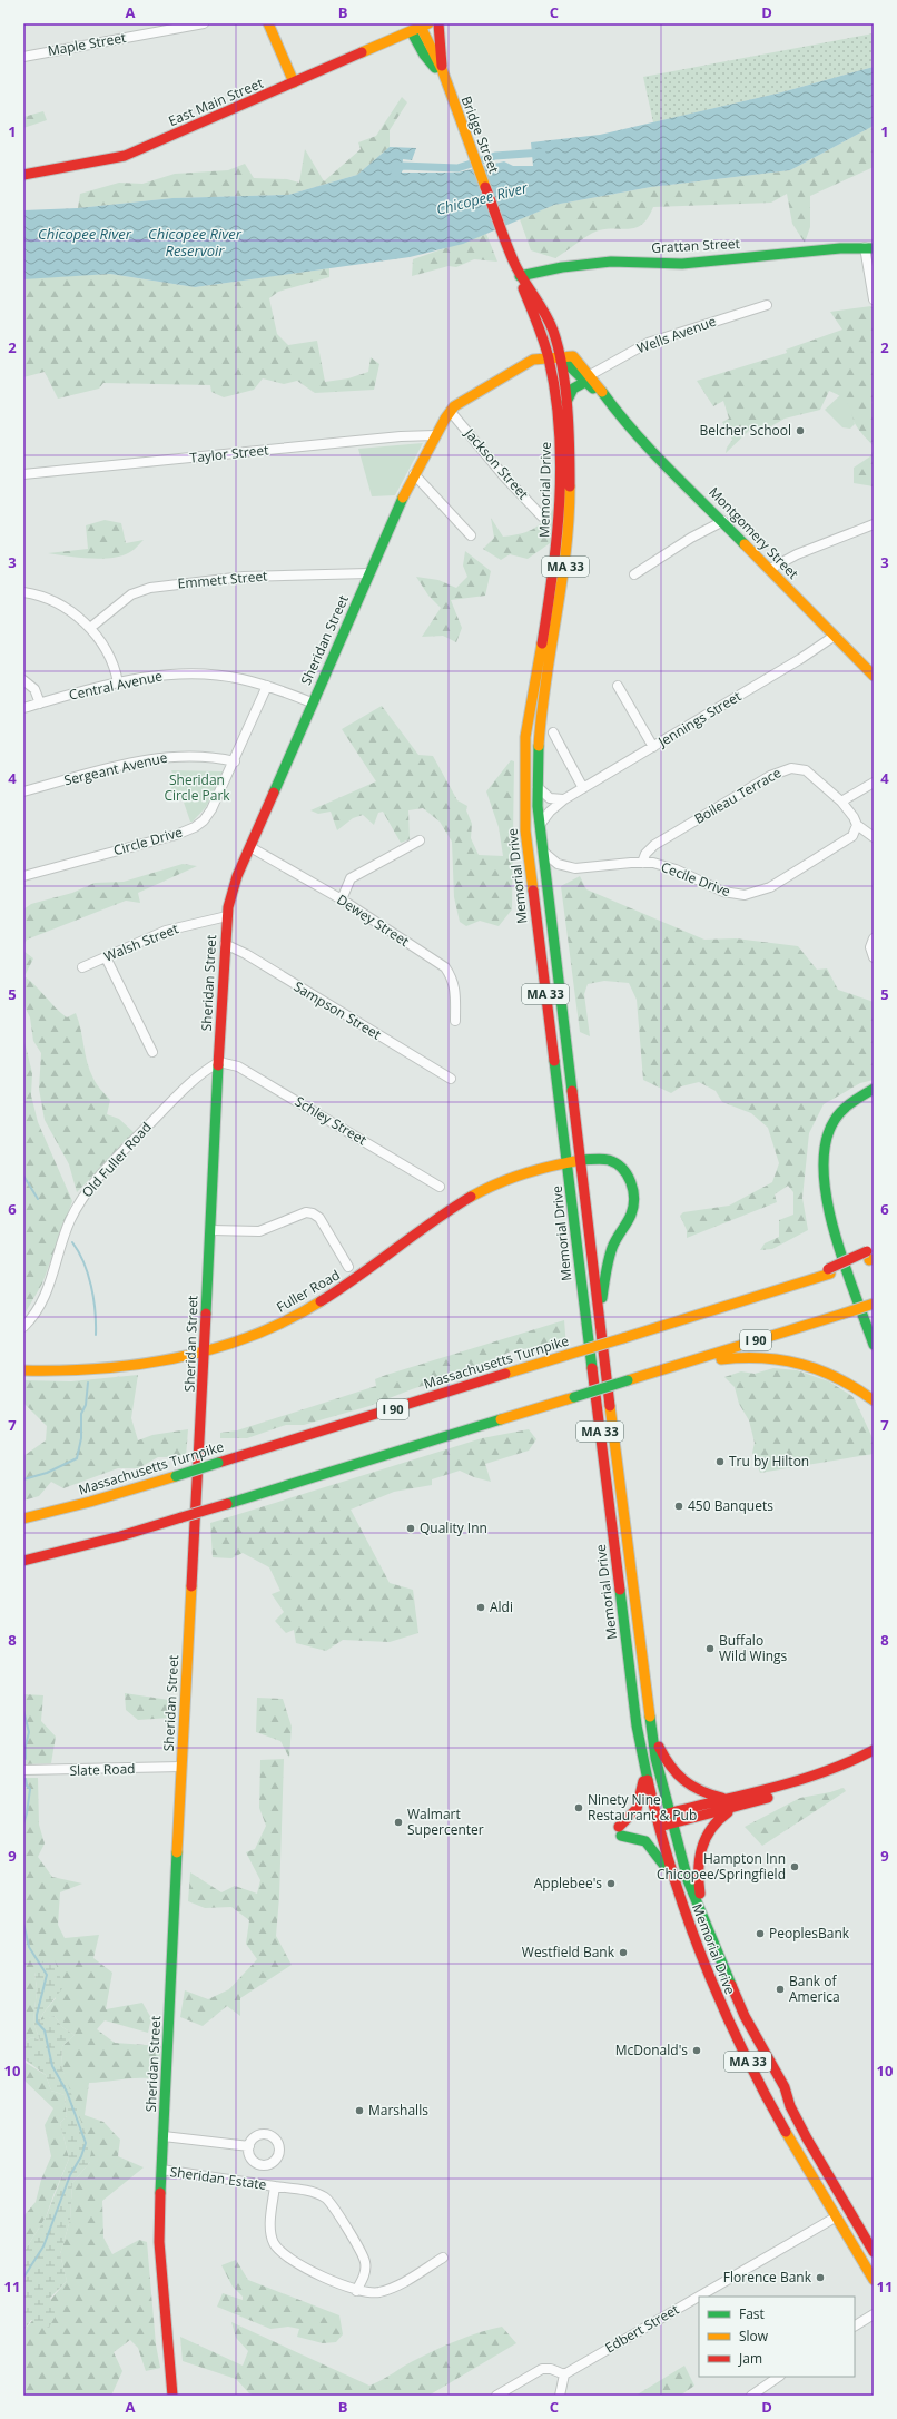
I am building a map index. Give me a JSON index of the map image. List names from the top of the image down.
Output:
{
  "streets": {
    "main road": [
      "East Main Street",
      "Bridge Street",
      "Grattan Street",
      "Memorial Drive",
      "Montgomery Street",
      "MA 33",
      "Sheridan Street",
      "Fuller Road",
      "I 90",
      "Massachusetts Turnpike"
    ],
    "street": [
      "Maple Street",
      "Wells Avenue",
      "Taylor Street",
      "Jackson Street",
      "Emmett Street",
      "Central Avenue",
      "Jennings Street",
      "Sergeant Avenue",
      "Boileau Terrace",
      "Circle Drive",
      "Cecile Drive",
      "Dewey Street",
      "Walsh Street",
      "Sampson Street",
      "Schley Street",
      "Old Fuller Road",
      "Slate Road",
      "Sheridan Estate",
      "Edbert Street"
    ]
  },
  "crossings": [
    ["East Main Street", "Bridge Street"],
    ["Bridge Street", "Grattan Street"],
    ["Bridge Street", "Memorial Drive"],
    ["Grattan Street", "Memorial Drive"],
    ["Wells Avenue", "Montgomery Street"],
    ["Taylor Street", "Sheridan Street"],
    ["Jackson Street", "Sheridan Street"],
    ["Memorial Drive", "Montgomery Street"],
    ["Memorial Drive", "Sheridan Street"],
    ["Memorial Drive", "Jennings Street"],
    ["Memorial Drive", "Cecile Drive"],
    ["Memorial Drive", "Fuller Road"],
    ["Memorial Drive", "Edbert Street"],
    ["Montgomery Street", "Sheridan Street"],
    ["Montgomery Street", "Jennings Street"],
    ["Emmett Street", "Sheridan Street"],
    ["Sheridan Street", "Central Avenue"],
    ["Sheridan Street", "Dewey Street"],
    ["Sheridan Street", "Walsh Street"],
    ["Sheridan Street", "Sampson Street"],
    ["Sheridan Street", "Schley Street"],
    ["Sheridan Street", "Old Fuller Road"],
    ["Sheridan Street", "Fuller Road"],
    ["Sheridan Street", "Slate Road"],
    ["Sheridan Street", "Sheridan Estate"],
    ["Central Avenue", "Circle Drive"],
    ["Sergeant Avenue", "Circle Drive"],
    ["Boileau Terrace", "Cecile Drive"],
    ["Schley Street", "Old Fuller Road"]
  ],
  "water": ["Chicopee River", "Chicopee River Reservoir"],
  "parks": ["Sheridan Circle Park"],
  "places": [
    "Belcher School",
    "Tru by Hilton",
    "450 Banquets",
    "Quality Inn",
    "Aldi",
    "Buffalo Wild Wings",
    "Ninety Nine Restaurant & Pub",
    "Walmart Supercenter",
    "Hampton Inn Chicopee/Springfield",
    "Applebee's",
    "PeoplesBank",
    "Westfield Bank",
    "Bank of America",
    "McDonald's",
    "Marshalls",
    "Florence Bank"
  ],
  "legend": ["Fast", "Slow", "Jam"],
  "grid": {
    "columns": [
      "A",
      "B",
      "C",
      "D"
    ],
    "rows": [
      "1",
      "2",
      "3",
      "4",
      "5",
      "6",
      "7",
      "8",
      "9",
      "10",
      "11"
    ]
  }
}
